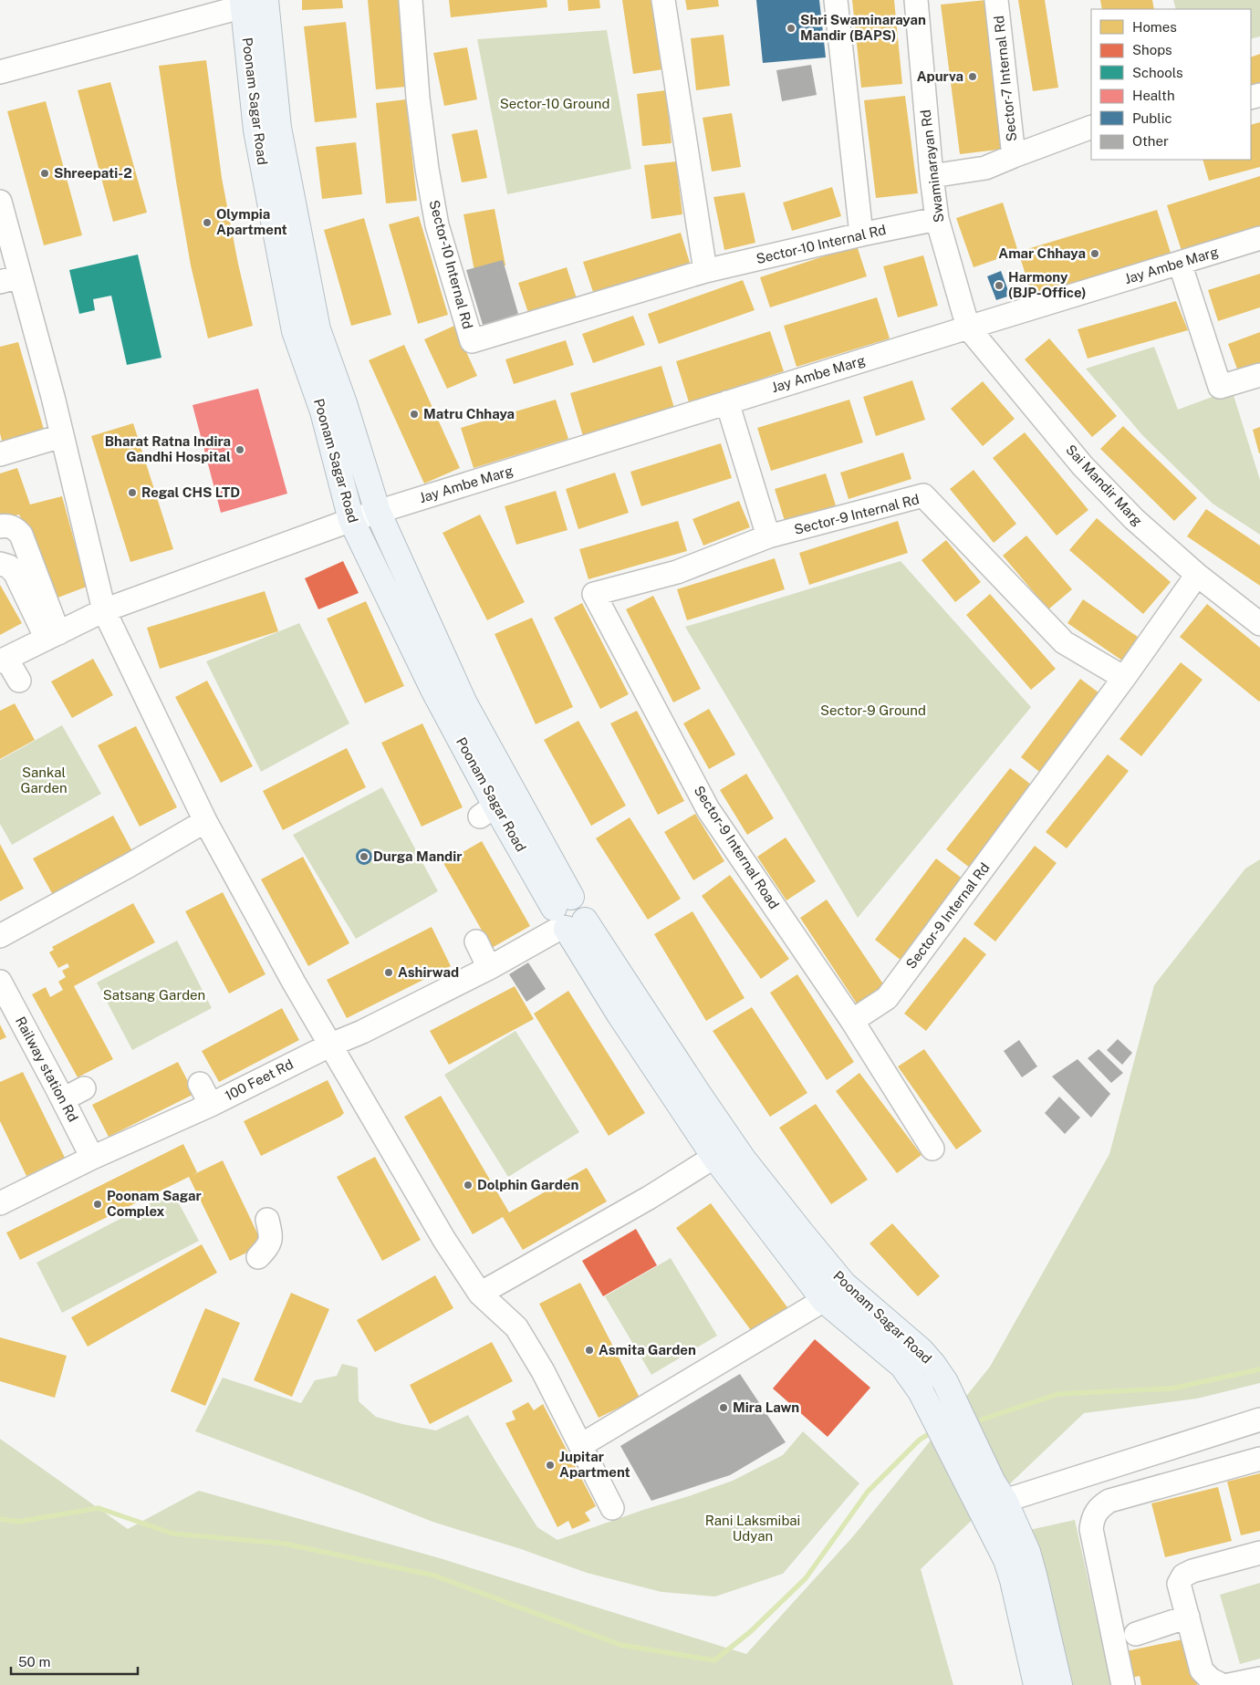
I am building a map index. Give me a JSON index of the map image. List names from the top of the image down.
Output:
{
  "streets": {
    "main road": ["Poonam Sagar Road"],
    "street": [
      "Sector-7 Internal Rd",
      "Swaminarayan Rd",
      "Sector-10 Internal Rd",
      "Jay Ambe Marg",
      "Sai Mandir Marg",
      "Sector-9 Internal Rd",
      "Sector-9 Internal Road",
      "Railway station Rd",
      "100 Feet Rd"
    ]
  },
  "crossings": [
    ["Sector-7 Internal Rd", "Swaminarayan Rd"],
    ["Poonam Sagar Road", "Jay Ambe Marg"],
    ["Poonam Sagar Road", "100 Feet Rd"],
    ["Swaminarayan Rd", "Sector-10 Internal Rd"],
    ["Swaminarayan Rd", "Jay Ambe Marg"],
    ["Swaminarayan Rd", "Sai Mandir Marg"],
    ["Jay Ambe Marg", "Sai Mandir Marg"],
    ["Sai Mandir Marg", "Sector-9 Internal Rd"],
    ["Sector-9 Internal Rd", "Sector-9 Internal Road"],
    ["Railway station Rd", "100 Feet Rd"]
  ],
  "parks": [
    "Sector-10 Ground",
    "Sector-9 Ground",
    "Sankal Garden",
    "Satsang Garden",
    "Rani Laksmibai Udyan"
  ],
  "places": [
    "Shri Swaminarayan Mandir (BAPS)",
    "Apurva",
    "Shreepati-2",
    "Olympia Apartment",
    "Amar Chhaya",
    "Harmony (BJP-Office)",
    "Matru Chhaya",
    "Bharat Ratna Indira Gandhi Hospital",
    "Regal CHS LTD",
    "Durga Mandir",
    "Ashirwad",
    "Dolphin Garden",
    "Poonam Sagar Complex",
    "Asmita Garden",
    "Mira Lawn",
    "Jupitar Apartment"
  ],
  "legend": [
    "Homes",
    "Shops",
    "Schools",
    "Health",
    "Public",
    "Other"
  ],
  "scale_bar": "50 m"
}
